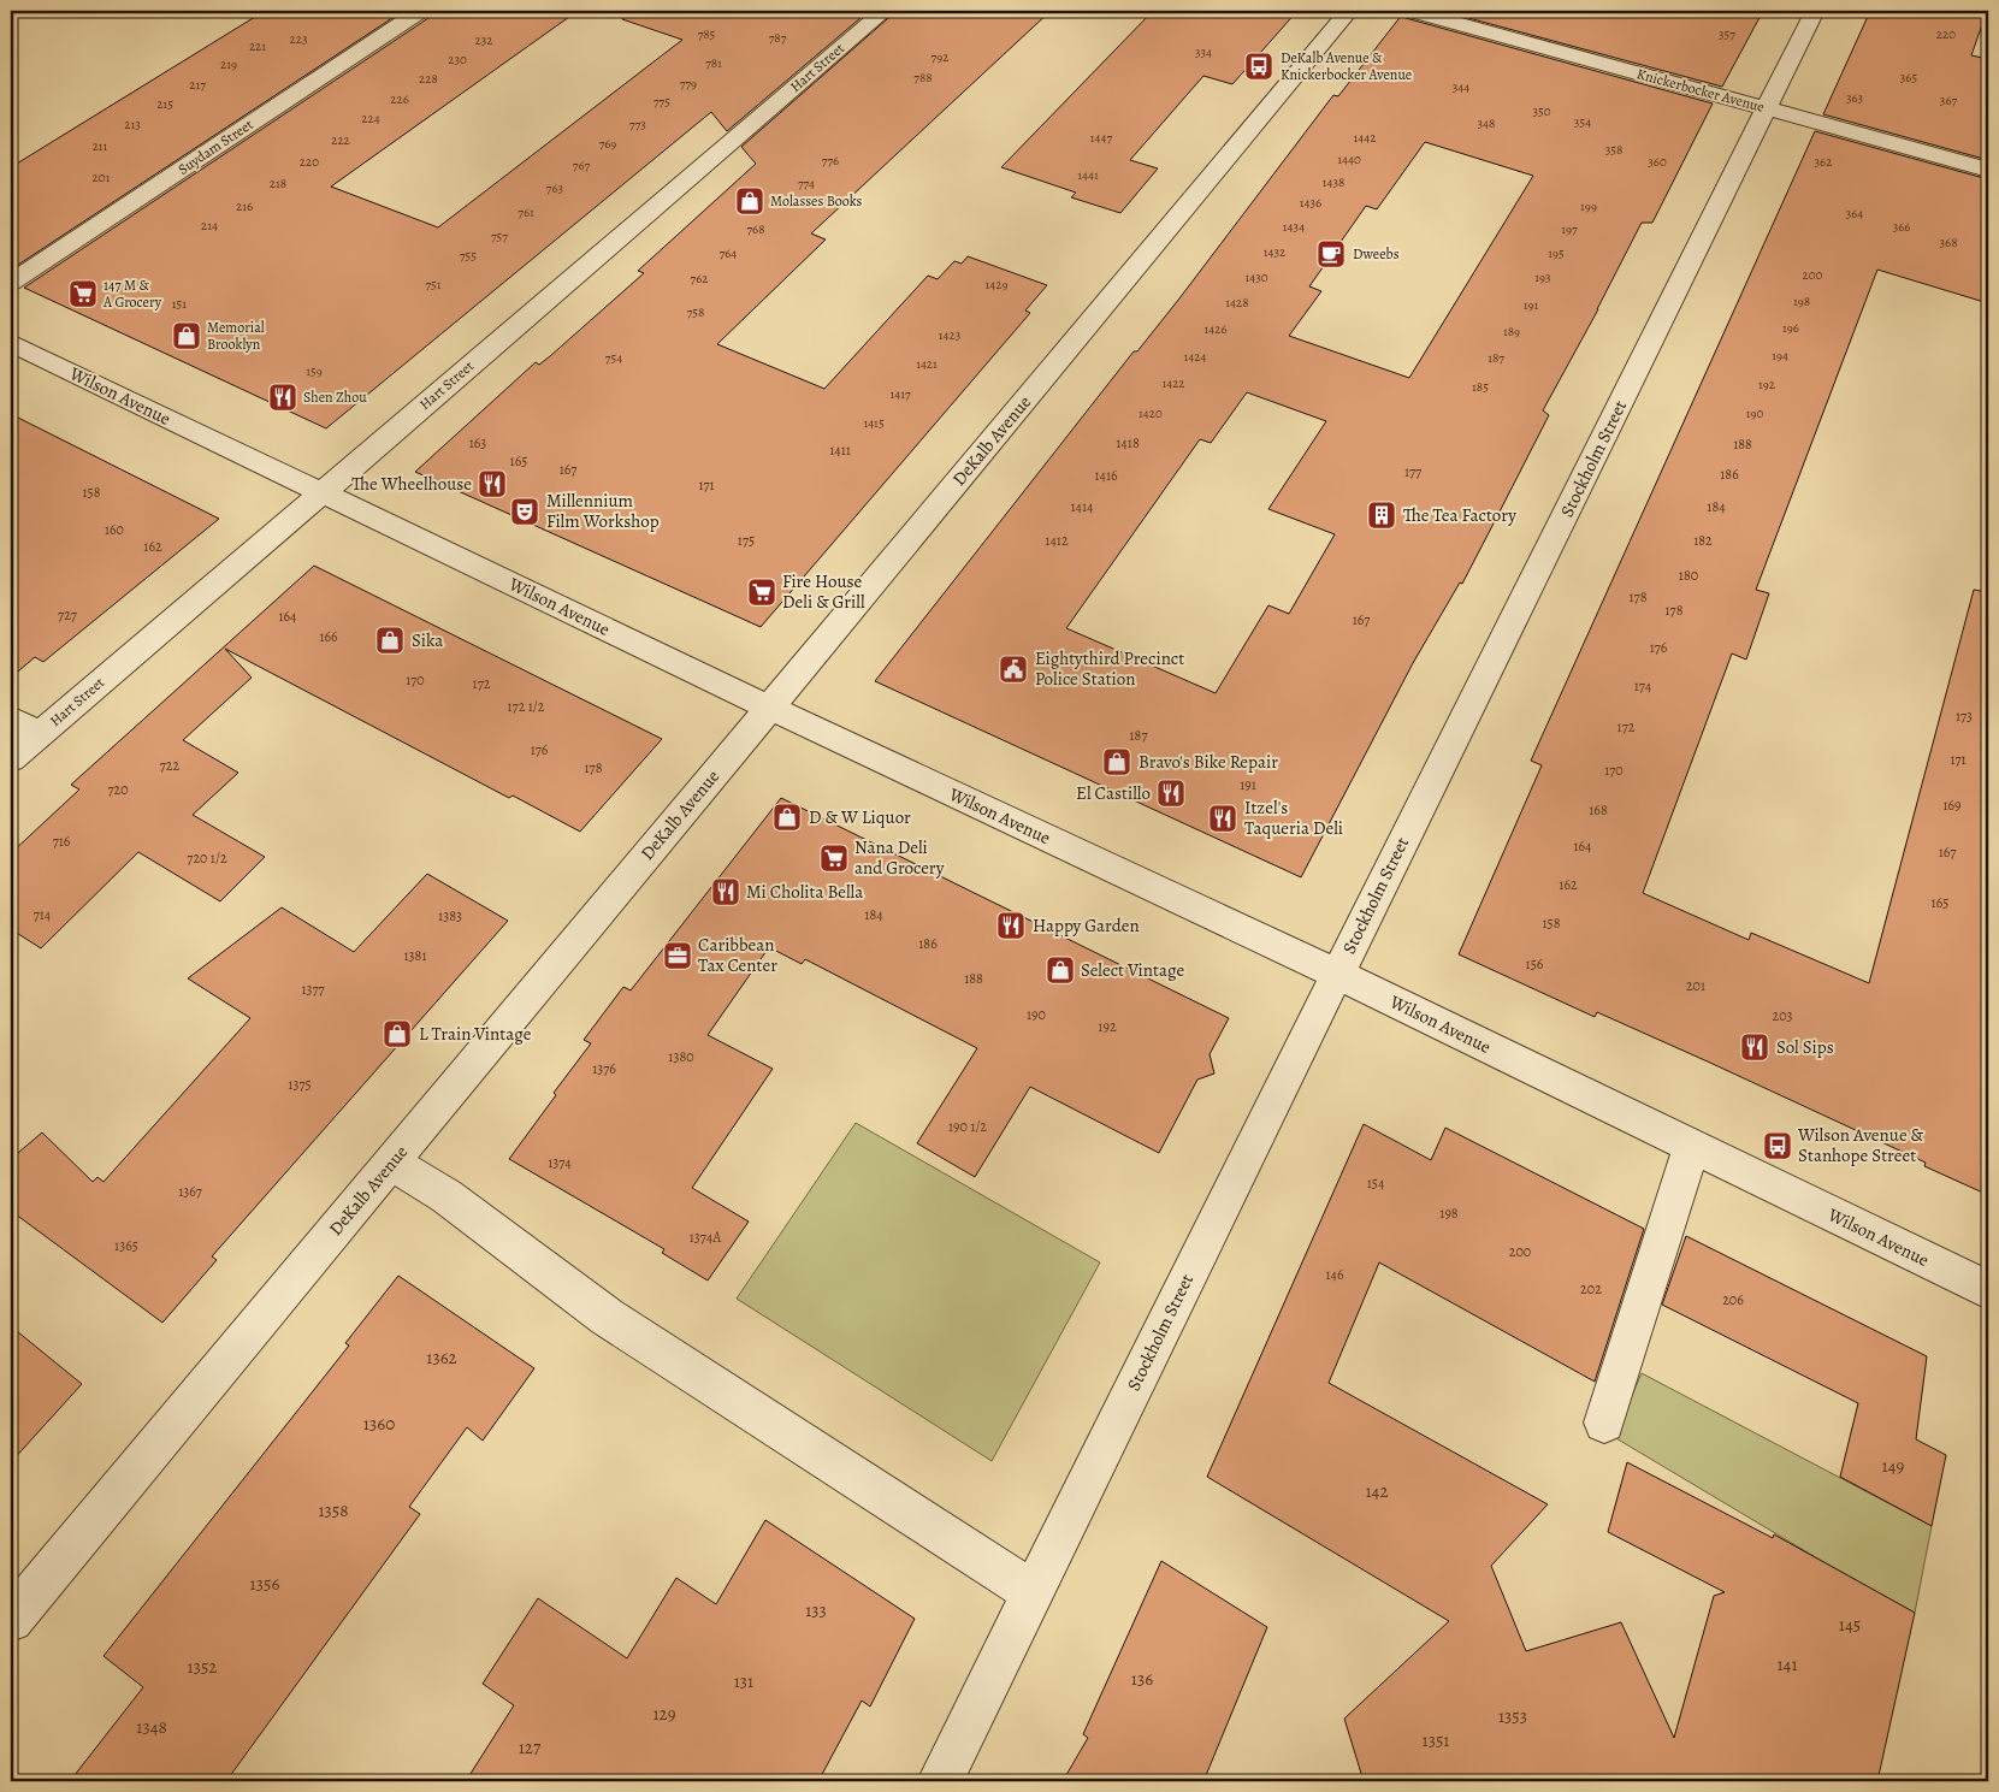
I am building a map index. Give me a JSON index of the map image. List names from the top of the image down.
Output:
{
  "streets": {
    "street": [
      "Hart Street",
      "Knickerbocker Avenue",
      "Suydam Street",
      "Wilson Avenue",
      "DeKalb Avenue",
      "Stockholm Street"
    ]
  },
  "crossings": [
    ["Hart Street", "Wilson Avenue"],
    ["Knickerbocker Avenue", "Stockholm Street"],
    ["Wilson Avenue", "DeKalb Avenue"],
    ["Wilson Avenue", "Stockholm Street"]
  ],
  "places": {
    "bus stop": ["DeKalb Avenue & Knickerbocker Avenue", "Wilson Avenue & Stanhope Street"],
    "shop": [
      "Molasses Books",
      "Memorial Brooklyn",
      "Sika",
      "Bravo's Bike Repair",
      "D & W Liquor",
      "Select Vintage",
      "L Train Vintage"
    ],
    "cafe": ["Dweebs"],
    "supermarket": ["147 M & A Grocery", "Fire House Deli & Grill", "Nana Deli and Grocery"],
    "restaurant": [
      "Shen Zhou",
      "The Wheelhouse",
      "El Castillo",
      "Itzel's Taqueria Deli",
      "Mi Cholita Bella",
      "Happy Garden",
      "Sol Sips"
    ],
    "theatre": ["Millennium Film Workshop"],
    "building": ["The Tea Factory"],
    "public building": ["Eightythird Precinct Police Station"],
    "office": ["Caribbean Tax Center"]
  },
  "house_numbers": [
    "785",
    "357",
    "220",
    "787",
    "223",
    "232",
    "221",
    "334",
    "792",
    "230",
    "781",
    "219",
    "788",
    "365",
    "228",
    "779",
    "217",
    "344",
    "363",
    "226",
    "367",
    "775",
    "215",
    "350",
    "224",
    "354",
    "348",
    "213",
    "773",
    "1447",
    "1442",
    "222",
    "769",
    "211",
    "358",
    "1440",
    "776",
    "220",
    "360",
    "362",
    "767",
    "1441",
    "201",
    "1438",
    "218",
    "774",
    "763",
    "1436",
    "216",
    "199",
    "761",
    "364",
    "214",
    "1434",
    "366",
    "768",
    "197",
    "757",
    "368",
    "1432",
    "764",
    "195",
    "755",
    "200",
    "1430",
    "193",
    "762",
    "751",
    "1429",
    "198",
    "1428",
    "151",
    "191",
    "758",
    "196",
    "1426",
    "189",
    "1423",
    "194",
    "1424",
    "754",
    "187",
    "1421",
    "159",
    "1422",
    "192",
    "185",
    "1417",
    "1420",
    "190",
    "1415",
    "163",
    "1418",
    "188",
    "1411",
    "165",
    "167",
    "177",
    "186",
    "1416",
    "171",
    "158",
    "1414",
    "184",
    "160",
    "175",
    "1412",
    "182",
    "162",
    "180",
    "178",
    "178",
    "727",
    "164",
    "167",
    "166",
    "176",
    "170",
    "172",
    "174",
    "172 1/2",
    "173",
    "172",
    "187",
    "176",
    "171",
    "722",
    "178",
    "170",
    "191",
    "720",
    "169",
    "168",
    "716",
    "164",
    "167",
    "720 1/2",
    "162",
    "165",
    "714",
    "184",
    "1383",
    "158",
    "186",
    "1381",
    "156",
    "188",
    "201",
    "1377",
    "190",
    "203",
    "192",
    "1380",
    "1376",
    "1375",
    "190 1/2",
    "1374",
    "154",
    "1367",
    "198",
    "1374A",
    "1365",
    "200",
    "146",
    "202",
    "206",
    "1362",
    "1360",
    "149",
    "142",
    "1358",
    "1356",
    "133",
    "145",
    "141",
    "1352",
    "136",
    "131",
    "129",
    "1353",
    "1348",
    "1351",
    "127"
  ]
}
